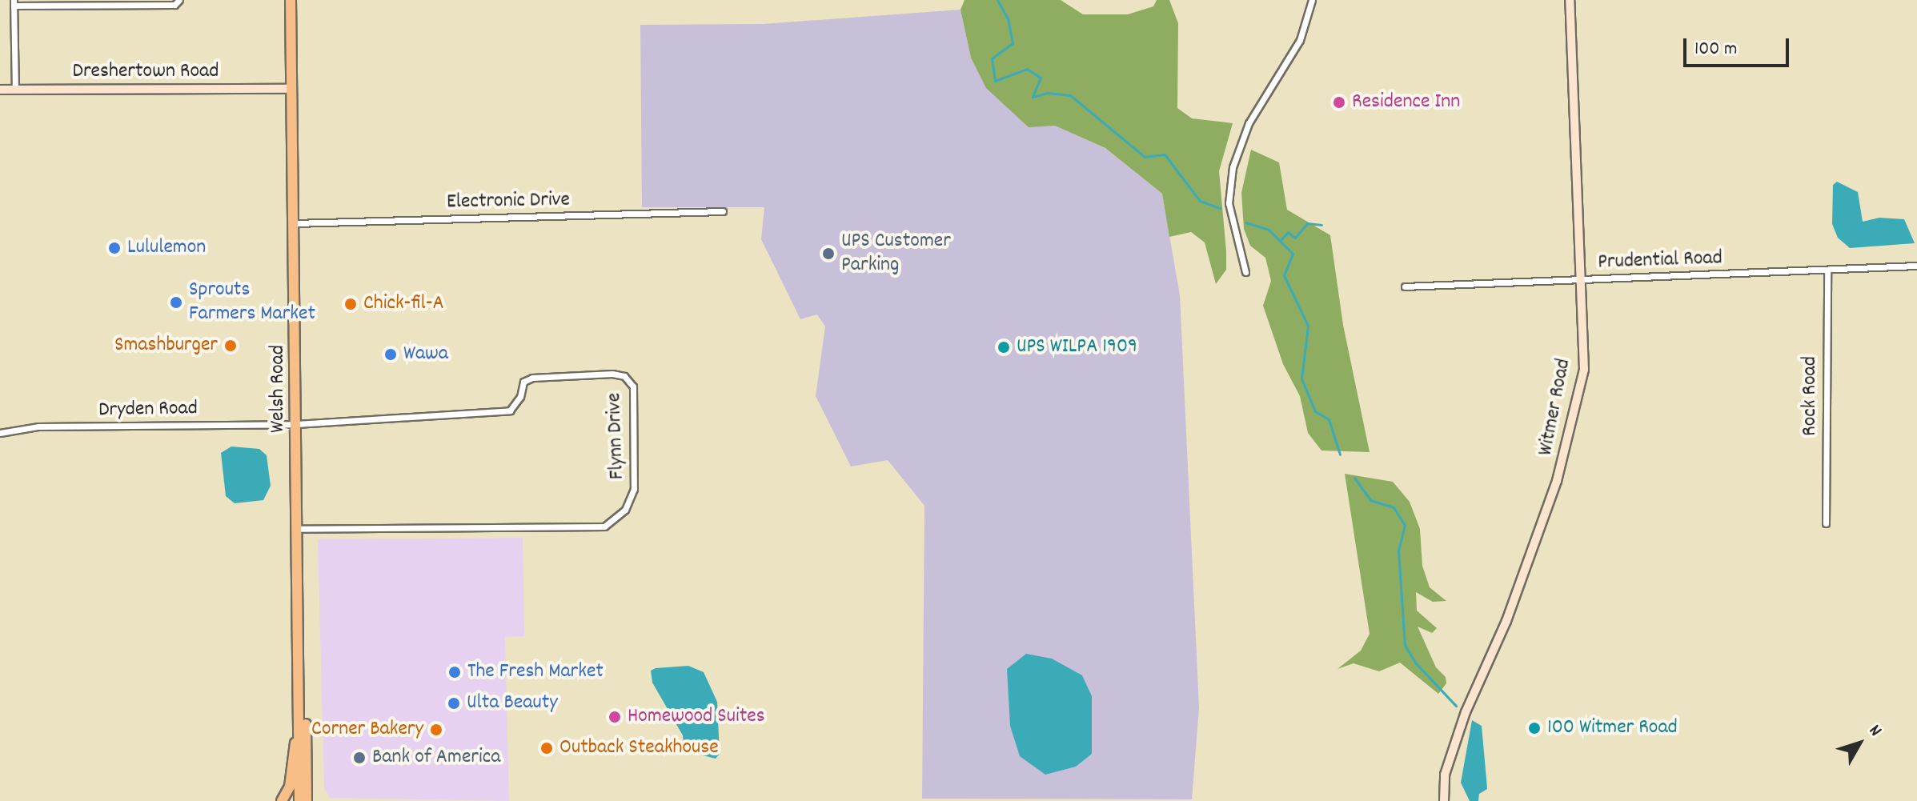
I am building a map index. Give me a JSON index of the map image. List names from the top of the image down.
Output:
{
  "streets": {
    "main road": ["Welsh Road"],
    "street": [
      "Dreshertown Road",
      "Electronic Drive",
      "Prudential Road",
      "Rock Road",
      "Witmer Road",
      "Dryden Road",
      "Flynn Drive"
    ]
  },
  "crossings": [
    ["Dreshertown Road", "Welsh Road"],
    ["Electronic Drive", "Welsh Road"],
    ["Prudential Road", "Rock Road"],
    ["Prudential Road", "Witmer Road"],
    ["Welsh Road", "Dryden Road"],
    ["Welsh Road", "Flynn Drive"],
    ["Dryden Road", "Flynn Drive"]
  ],
  "places": [
    "Residence Inn",
    "Lululemon",
    "UPS Customer Parking",
    "Sprouts Farmers Market",
    "Chick-fil-A",
    "Smashburger",
    "UPS WILPA 1909",
    "Wawa",
    "The Fresh Market",
    "Ulta Beauty",
    "Homewood Suites",
    "100 Witmer Road",
    "Corner Bakery",
    "Outback Steakhouse",
    "Bank of America"
  ],
  "scale_bar": "100 m",
  "north": "top right"
}
